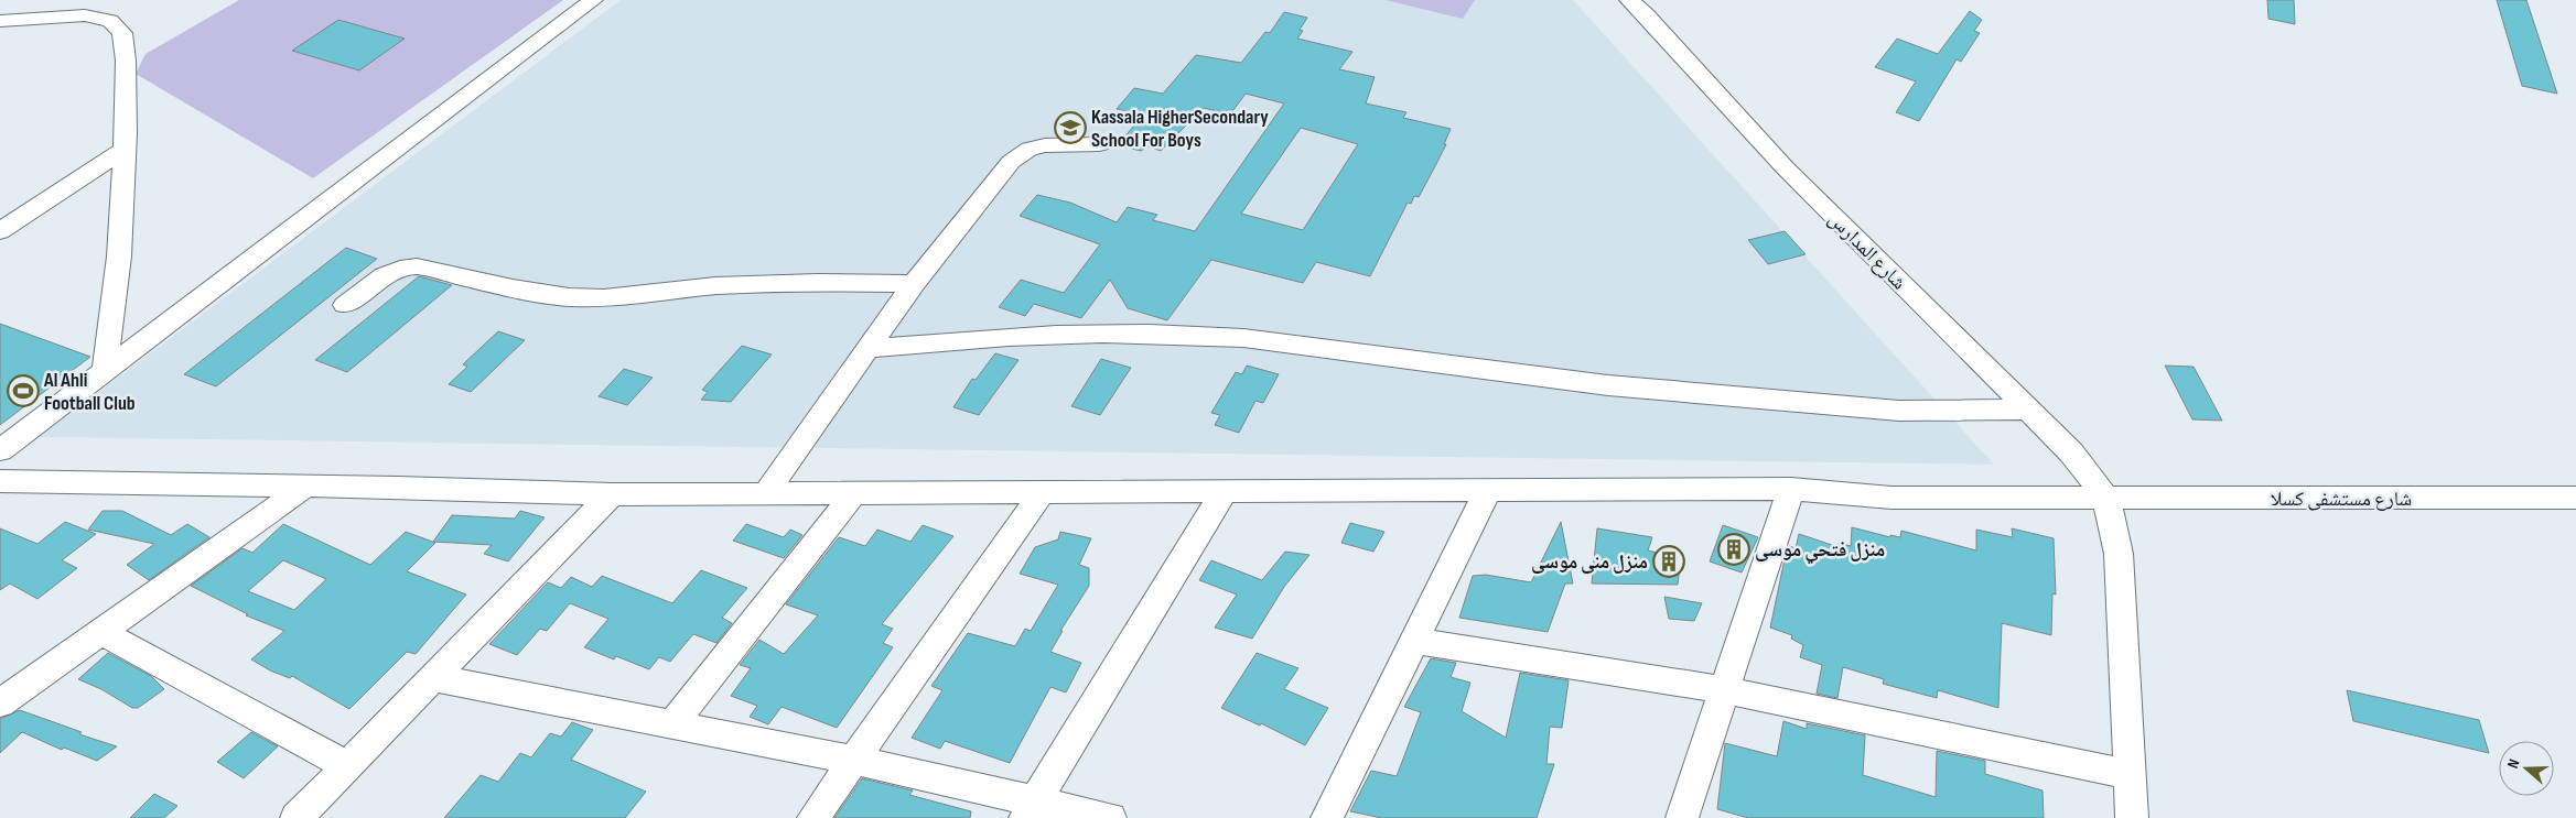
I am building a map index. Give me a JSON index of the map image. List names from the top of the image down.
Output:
{
  "streets": {
    "street": ["شارع المدارس", "شارع مستشفى كسلا"]
  },
  "crossings": [
    ["شارع المدارس", "شارع مستشفى كسلا"]
  ],
  "places": {
    "school or university": ["Kassala HigherSecondary School For Boys"],
    "sports": ["Al Ahli Football Club"],
    "building": ["منزل فتحي موسى", "منزل منى موسى"]
  },
  "north": "left"
}
